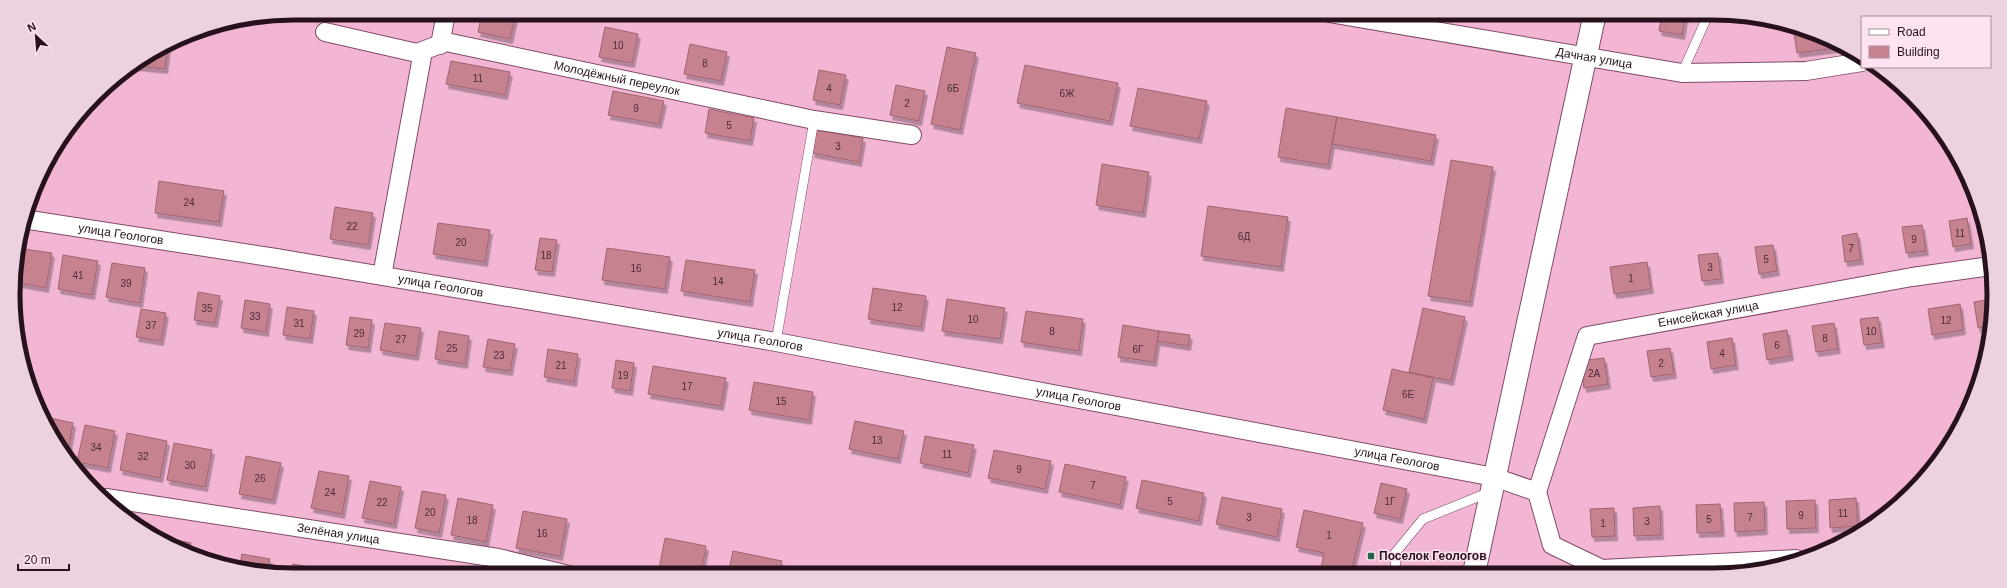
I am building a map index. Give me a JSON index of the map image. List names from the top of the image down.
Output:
{
  "streets": {
    "street": [
      "Дачная улица",
      "Молодёжный переулок",
      "улица Геологов",
      "Енисейская улица",
      "Зелёная улица"
    ]
  },
  "crossings": [
    ["улица Геологов", "Енисейская улица"]
  ],
  "places": {
    "transit": ["Поселок Геологов"]
  },
  "house_numbers": [
    "10",
    "8",
    "11",
    "4",
    "6Б",
    "6Ж",
    "2",
    "9",
    "5",
    "3",
    "24",
    "22",
    "11",
    "6Д",
    "9",
    "20",
    "7",
    "18",
    "5",
    "3",
    "16",
    "41",
    "1",
    "14",
    "39",
    "12",
    "35",
    "33",
    "10",
    "12",
    "31",
    "37",
    "8",
    "10",
    "29",
    "8",
    "27",
    "6",
    "25",
    "6Г",
    "4",
    "23",
    "2",
    "21",
    "2А",
    "19",
    "17",
    "6Е",
    "15",
    "13",
    "34",
    "11",
    "32",
    "30",
    "9",
    "26",
    "7",
    "24",
    "5",
    "1Г",
    "22",
    "20",
    "11",
    "9",
    "3",
    "7",
    "5",
    "18",
    "3",
    "1",
    "16",
    "1"
  ],
  "legend": ["Road", "Building"],
  "scale_bar": "20 m",
  "north": "top left"
}
